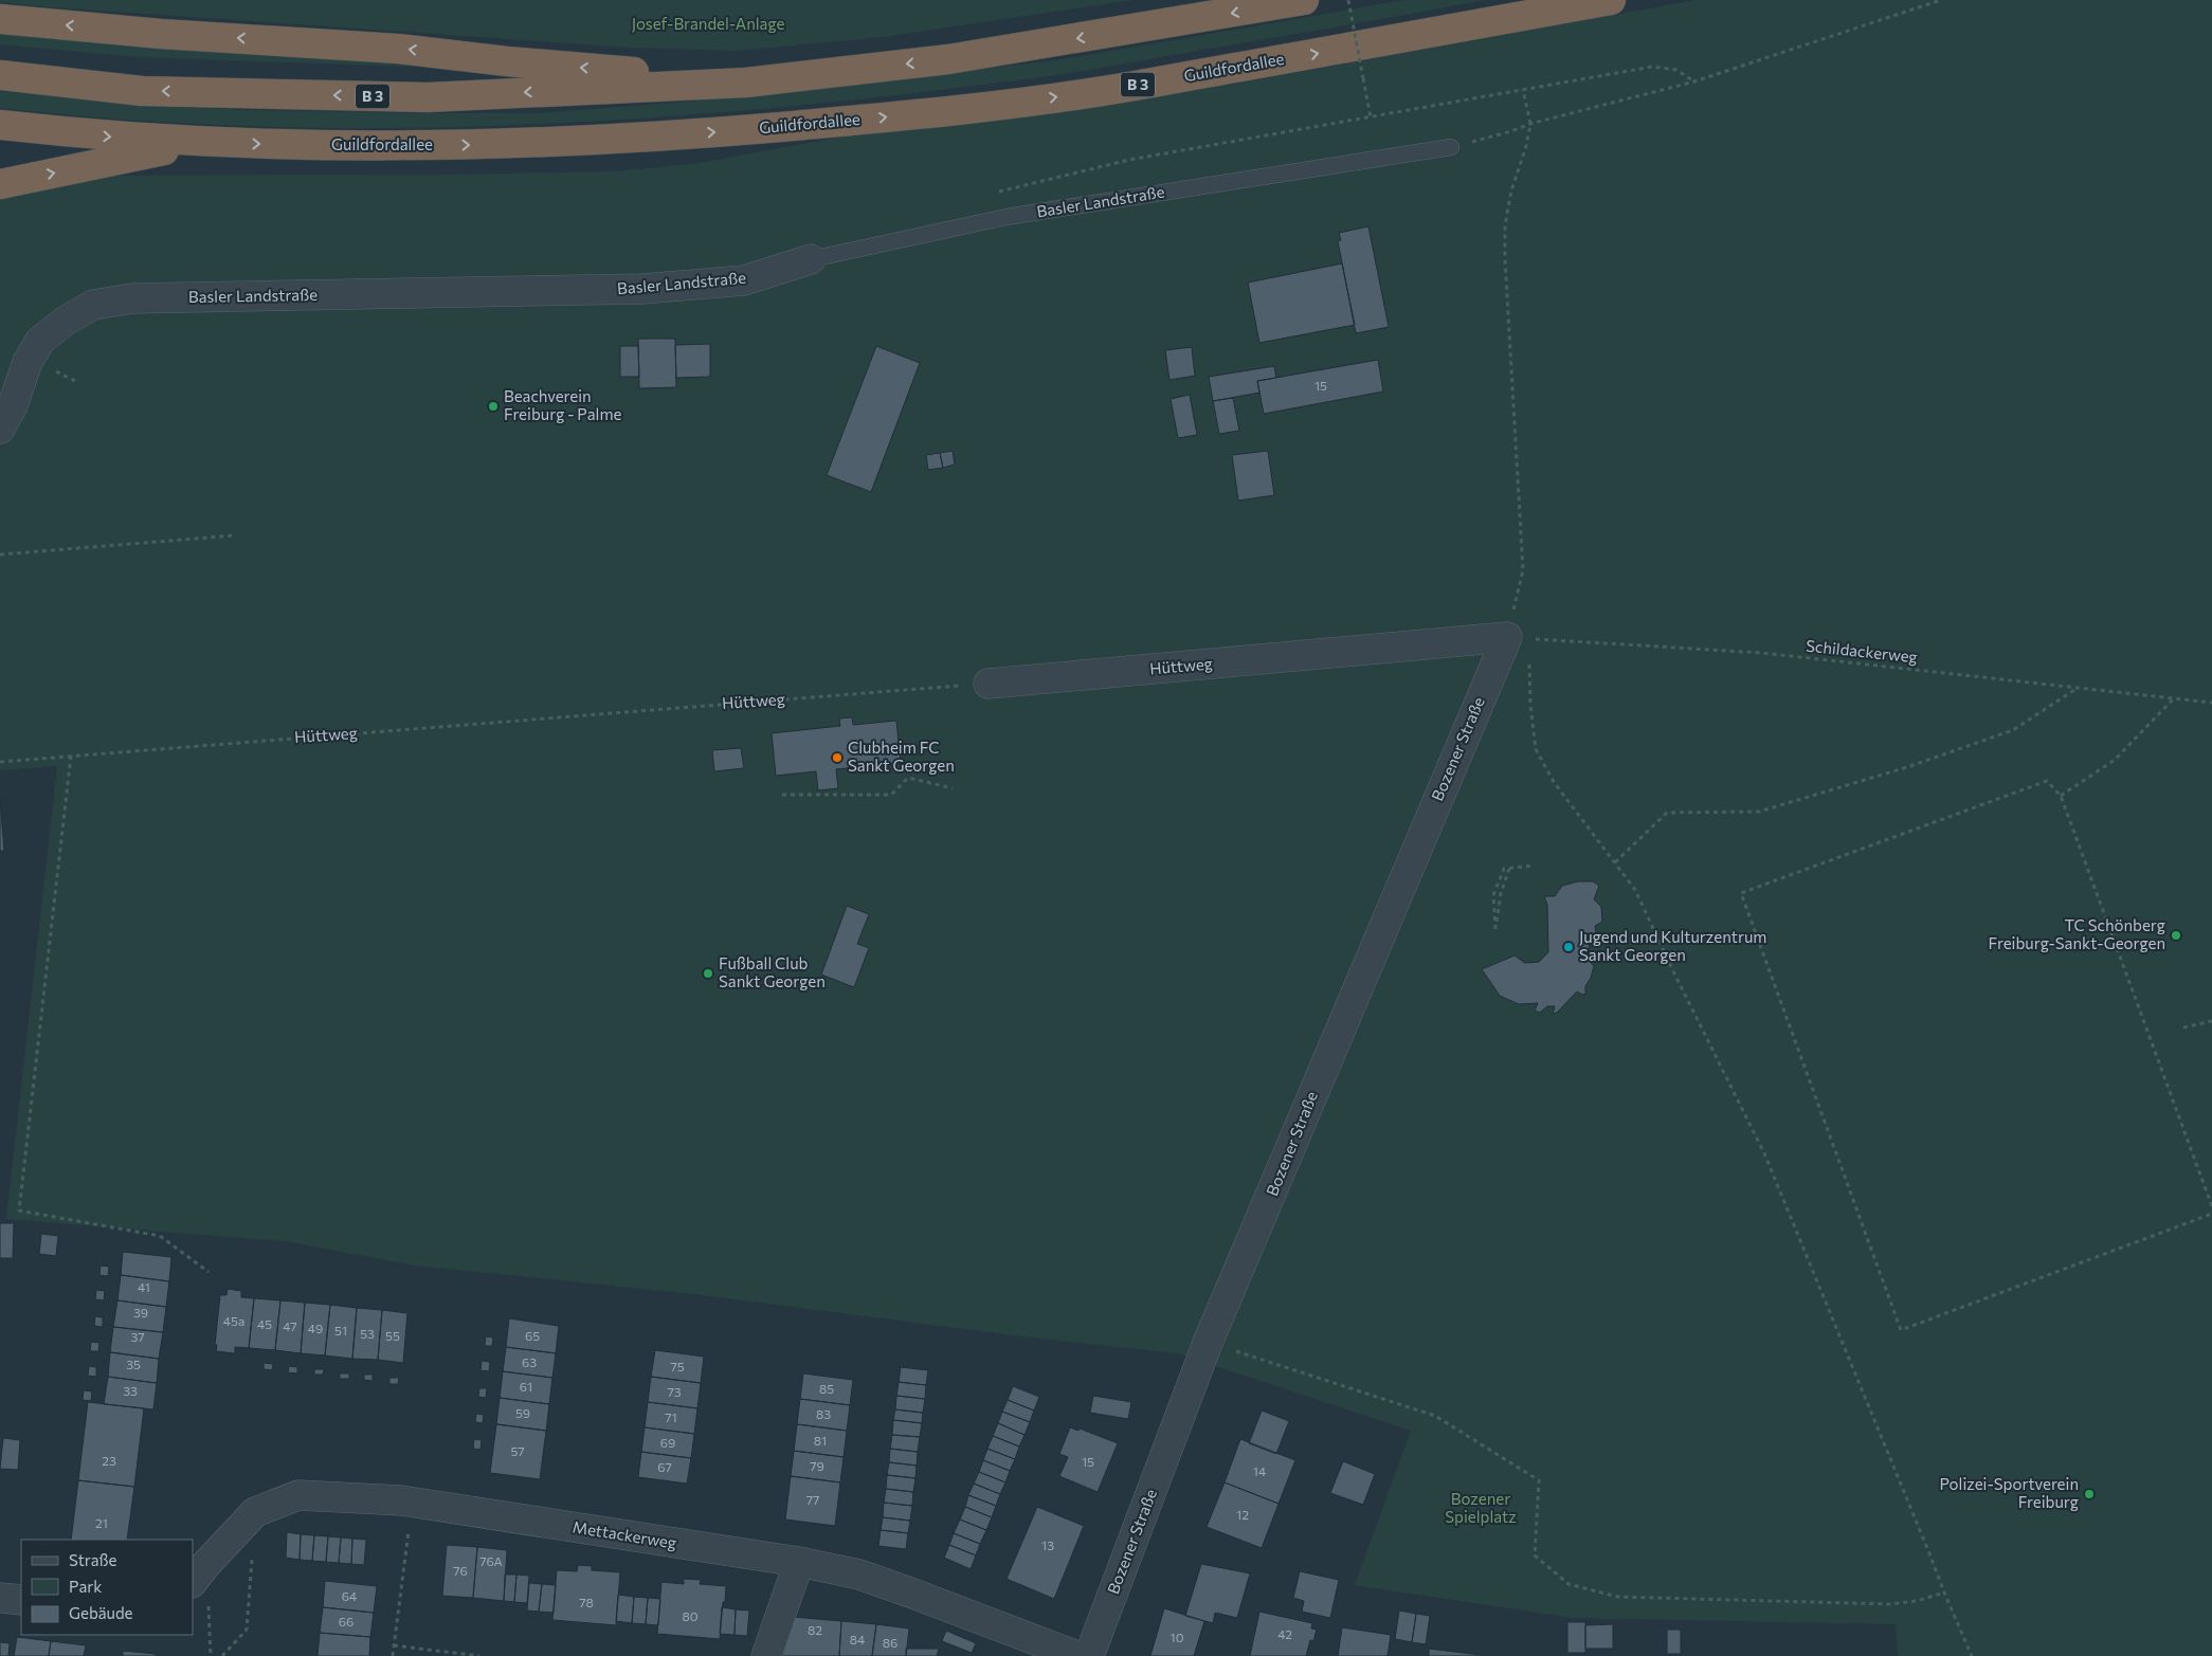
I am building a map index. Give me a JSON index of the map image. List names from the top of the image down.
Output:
{
  "streets": {
    "highway": ["Guildfordallee", "B 3"],
    "street": [
      "Basler Landstraße",
      "Hüttweg",
      "Bozener Straße",
      "Mettackerweg"
    ],
    "path": ["Schildackerweg"]
  },
  "crossings": [
    ["Schildackerweg", "Hüttweg"],
    ["Schildackerweg", "Bozener Straße"],
    ["Hüttweg", "Bozener Straße"]
  ],
  "parks": ["Josef-Brandel-Anlage", "Bozener Spielplatz"],
  "places": [
    "Beachverein Freiburg - Palme",
    "Clubheim FC Sankt Georgen",
    "TC Schönberg Freiburg-Sankt-Georgen",
    "Jugend und Kulturzentrum Sankt Georgen",
    "Fußball Club Sankt Georgen",
    "Polizei-Sportverein Freiburg"
  ],
  "house_numbers": [
    "15",
    "41",
    "39",
    "45a",
    "45",
    "47",
    "49",
    "51",
    "53",
    "55",
    "65",
    "37",
    "63",
    "35",
    "75",
    "61",
    "85",
    "33",
    "73",
    "59",
    "83",
    "71",
    "81",
    "69",
    "57",
    "23",
    "15",
    "79",
    "67",
    "14",
    "77",
    "12",
    "21",
    "13",
    "76A",
    "76",
    "64",
    "78",
    "80",
    "66",
    "82",
    "42",
    "10",
    "84",
    "86"
  ],
  "legend": ["Straße", "Park", "Gebäude"]
}
